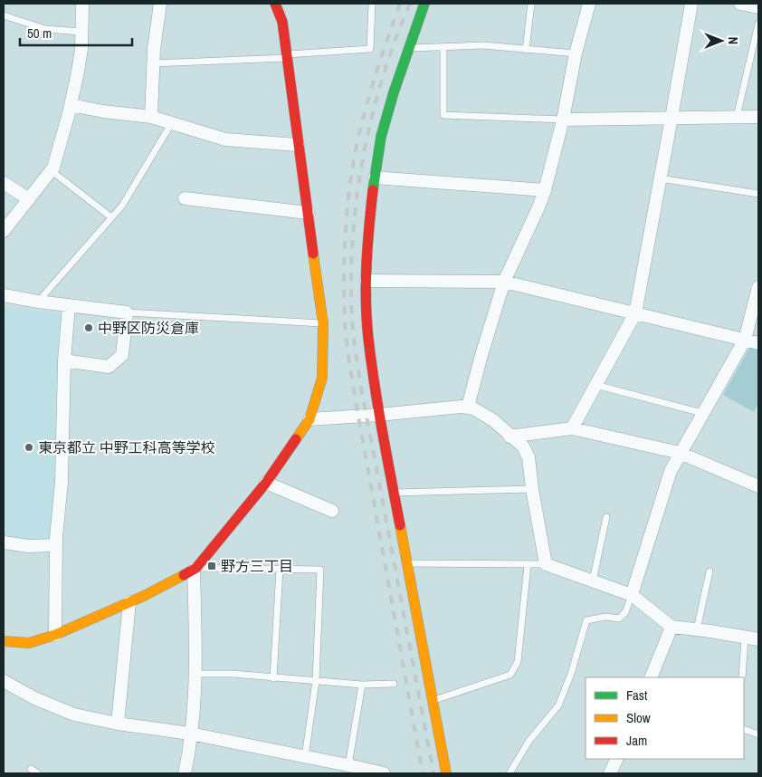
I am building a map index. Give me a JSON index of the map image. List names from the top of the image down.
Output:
{
  "places": {
    "other": ["中野区防災倉庫", "東京都立 中野工科高等学校"],
    "transit": ["野方三丁目"]
  },
  "legend": ["Fast", "Slow", "Jam"],
  "scale_bar": "50 m",
  "north": "right"
}
